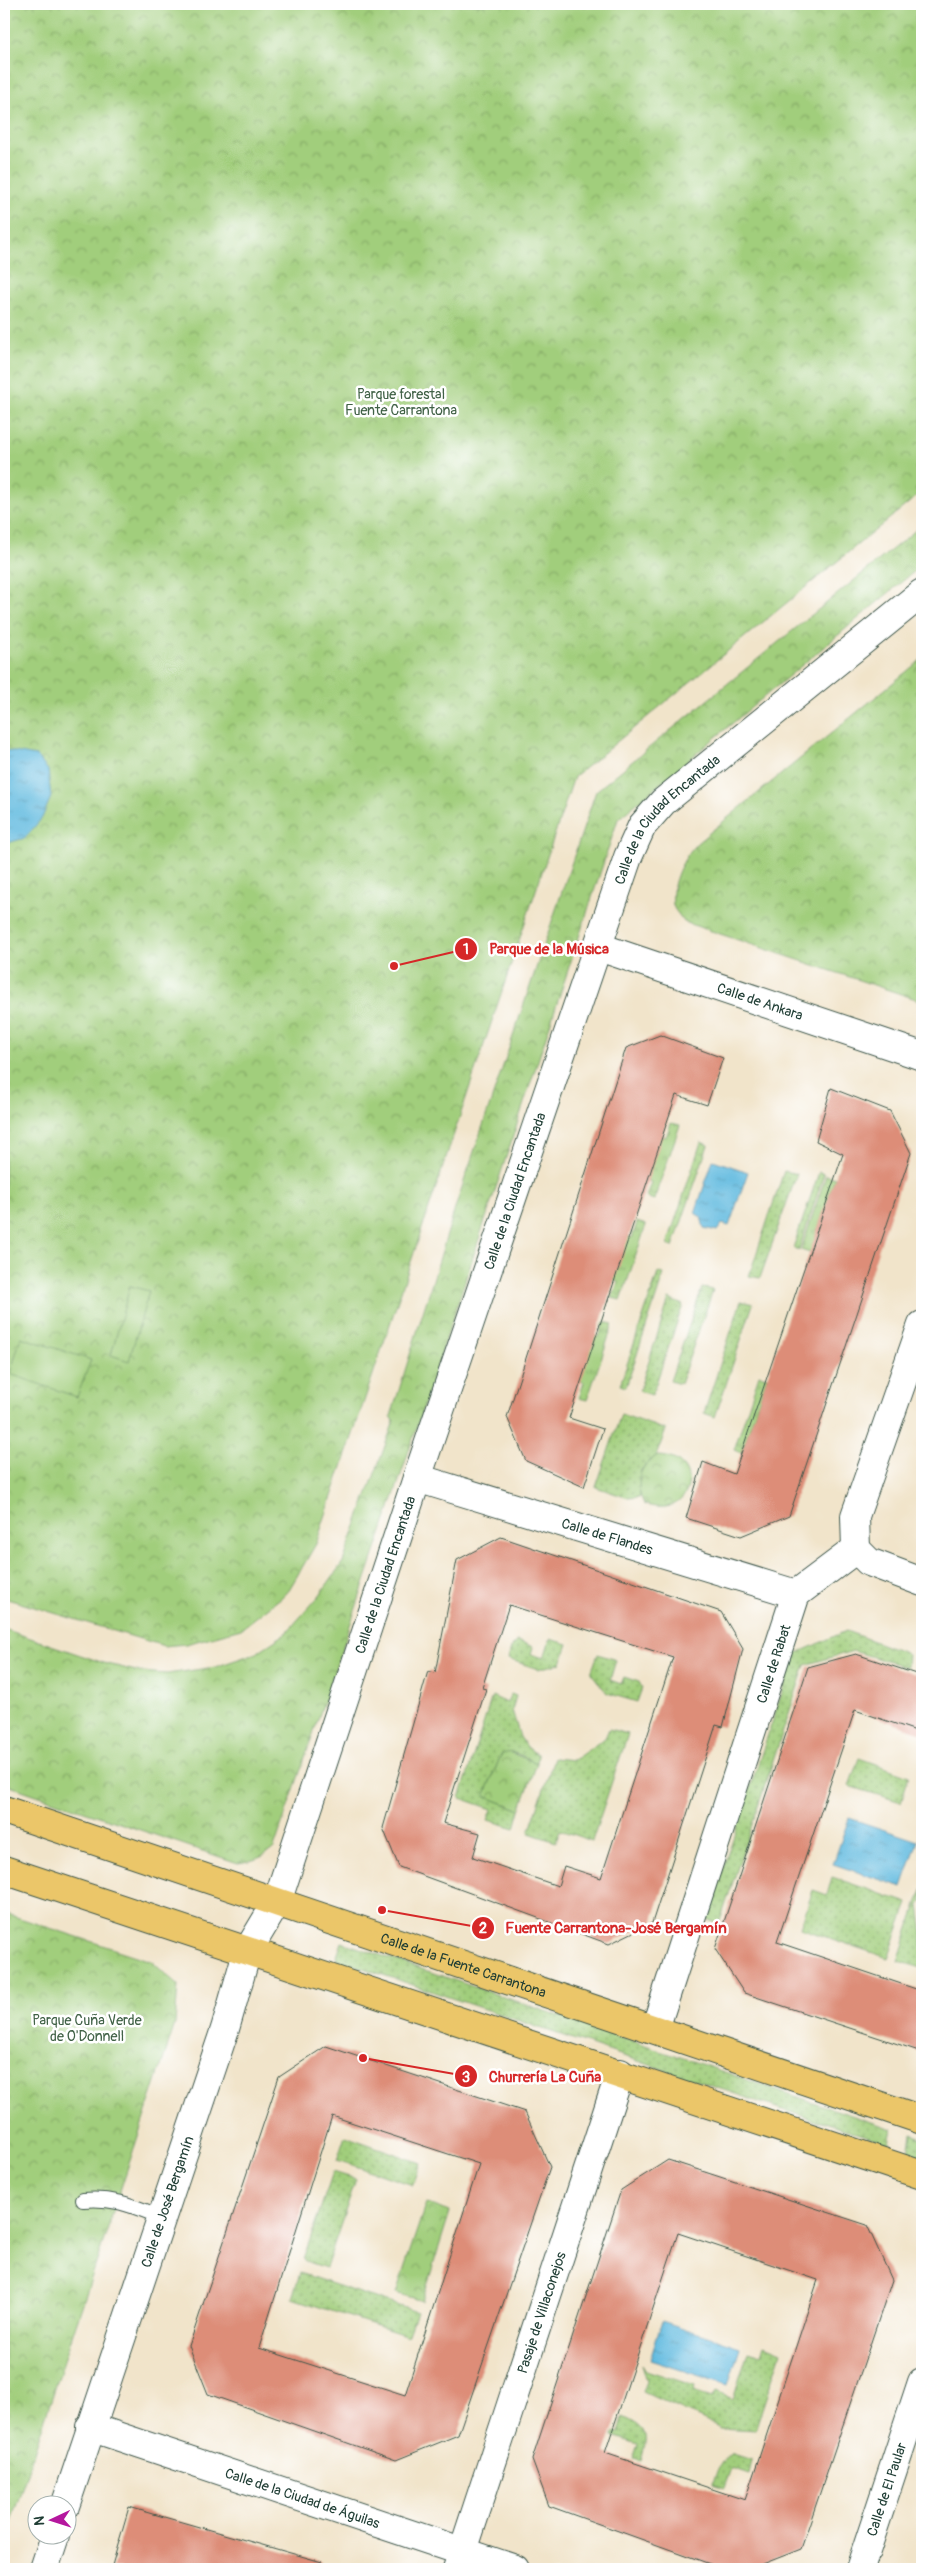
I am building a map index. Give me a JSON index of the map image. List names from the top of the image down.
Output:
{
  "streets": {
    "main road": ["Calle de la Fuente Carrantona"],
    "street": [
      "Calle de la Ciudad Encantada",
      "Calle de Ankara",
      "Calle de Flandes",
      "Calle de Rabat",
      "Calle de José Bergamín",
      "Pasaje de Villaconejos",
      "Calle de El Paular",
      "Calle de la Ciudad de Águilas"
    ]
  },
  "crossings": [
    ["Calle de la Ciudad Encantada", "Calle de Ankara"],
    ["Calle de la Ciudad Encantada", "Calle de Flandes"],
    ["Calle de la Ciudad Encantada", "Calle de la Fuente Carrantona"],
    ["Calle de la Ciudad Encantada", "Calle de José Bergamín"],
    ["Calle de Flandes", "Calle de Rabat"],
    ["Calle de Rabat", "Calle de la Fuente Carrantona"],
    ["Calle de la Fuente Carrantona", "Calle de José Bergamín"],
    ["Calle de José Bergamín", "Calle de la Ciudad de Águilas"],
    ["Pasaje de Villaconejos", "Calle de la Ciudad de Águilas"]
  ],
  "parks": ["Parque forestal Fuente Carrantona", "Parque Cuña Verde de O'Donnell"],
  "places": ["Parque de la Música", "Fuente Carrantona-José Bergamín", "Churrería La Cuña"],
  "north": "left"
}
